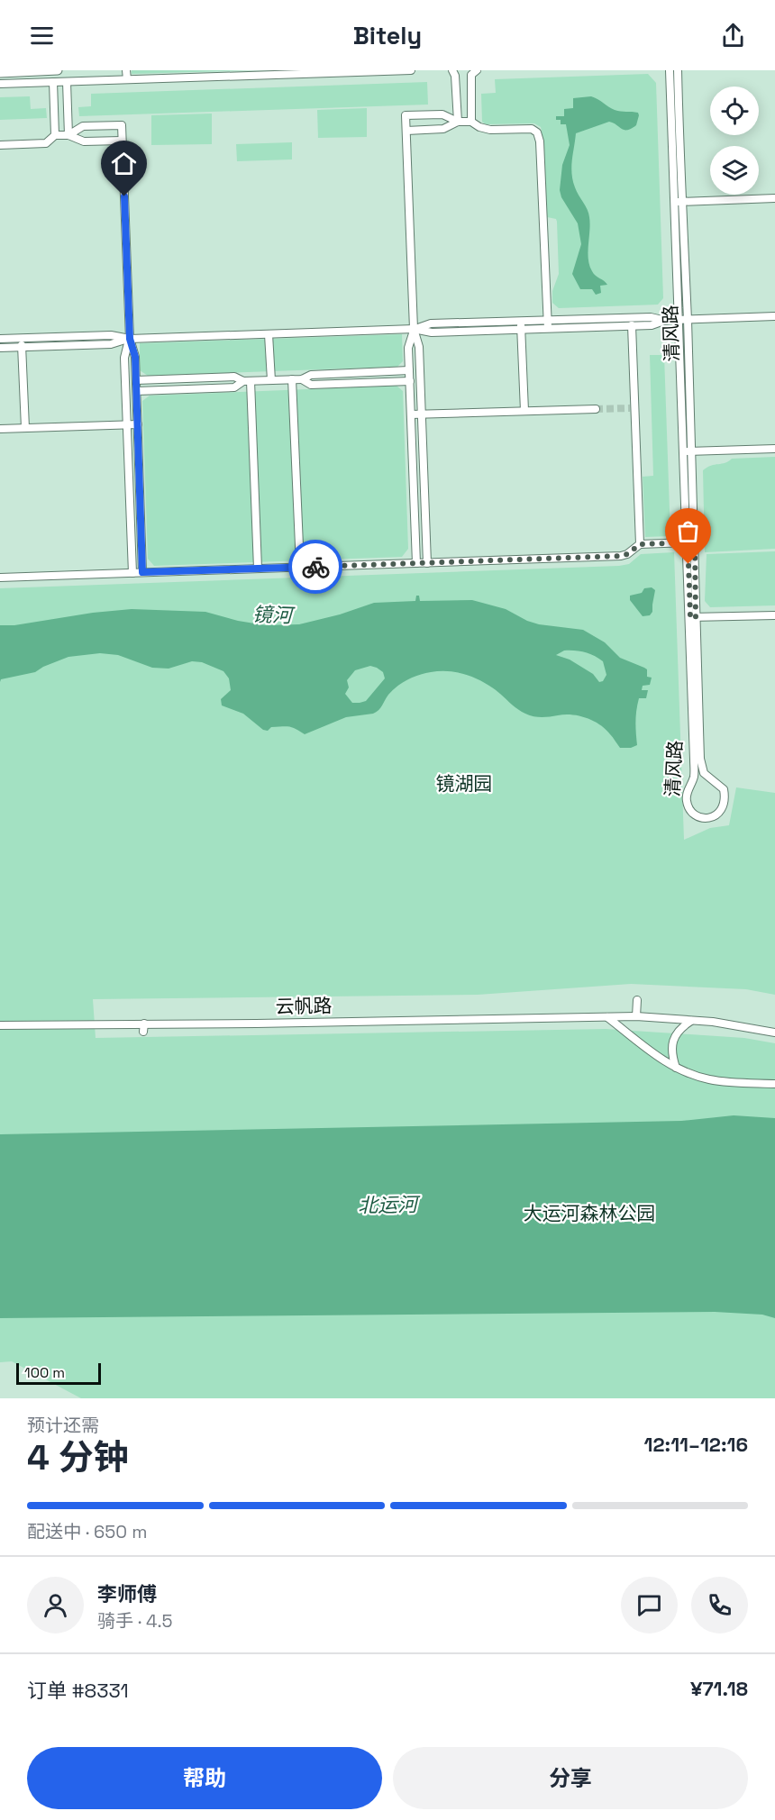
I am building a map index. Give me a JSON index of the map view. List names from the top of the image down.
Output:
{
  "streets": {
    "street": ["清风路", "云帆路"]
  },
  "water": ["镜河", "北运河"],
  "parks": ["镜湖园", "大运河森林公园"],
  "scale_bar": "100 m",
  "page": {
    "header": "Bitely",
    "scale": "100 m",
    "heading": ["4 分钟", "预计还需", "12:11–12:16"],
    "panel": [
      "李师傅",
      "骑手 · 4.5",
      "订单 #8331",
      "¥71.18"
    ],
    "bar": "配送中 · 650 m",
    "buttons": ["帮助", "分享"]
  }
}
